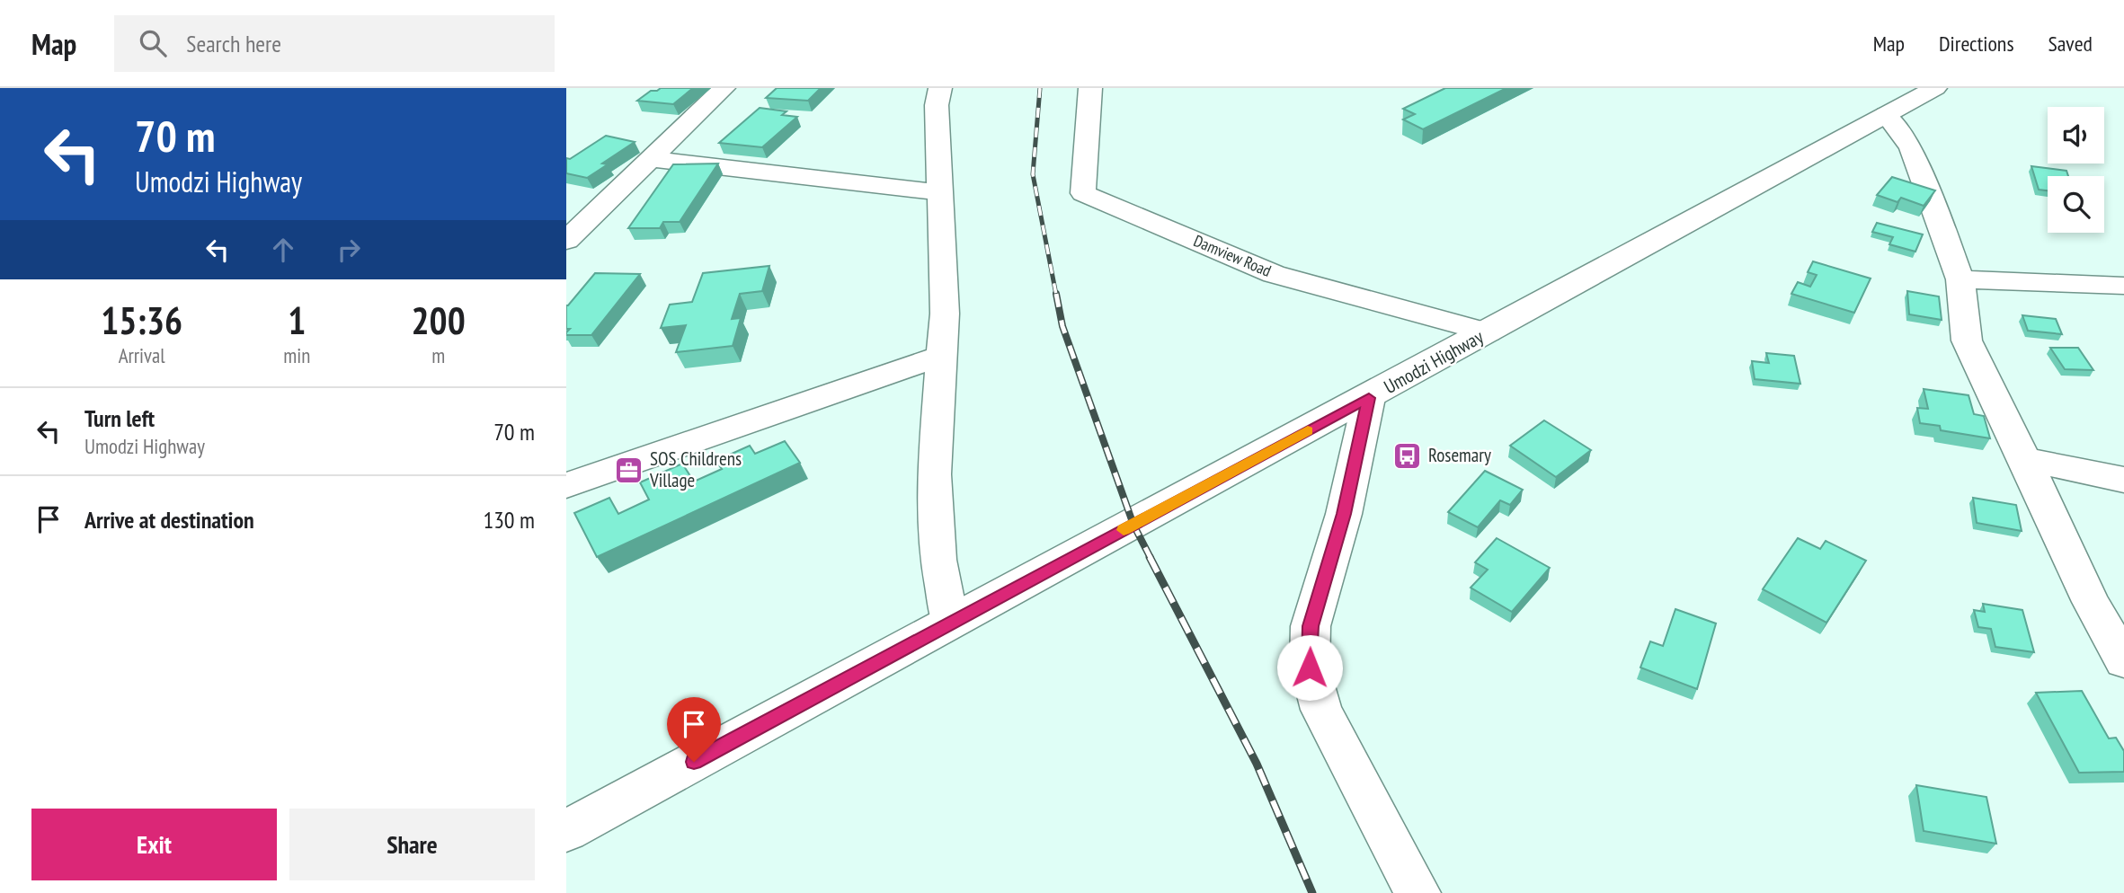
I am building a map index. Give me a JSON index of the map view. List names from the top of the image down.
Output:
{
  "streets": {
    "main road": ["Damview Road", "Umodzi Highway"]
  },
  "crossings": [
    ["Damview Road", "Umodzi Highway"]
  ],
  "places": {
    "bus stop": ["Rosemary"],
    "office": ["SOS Childrens Village"]
  },
  "page": {
    "header": "Map",
    "search": "Search here",
    "nav": ["Map", "Directions", "Saved"],
    "turn": ["70 m", "Umodzi Highway"],
    "eta": [
      "15:36",
      "Arrival",
      "1",
      "min",
      "200",
      "m"
    ],
    "list": [
      {
        "name": "Turn left",
        "note": "Umodzi Highway",
        "value": "70 m"
      },
      {
        "name": "Arrive at destination",
        "value": "130 m"
      }
    ],
    "buttons": ["Exit", "Share"]
  }
}
